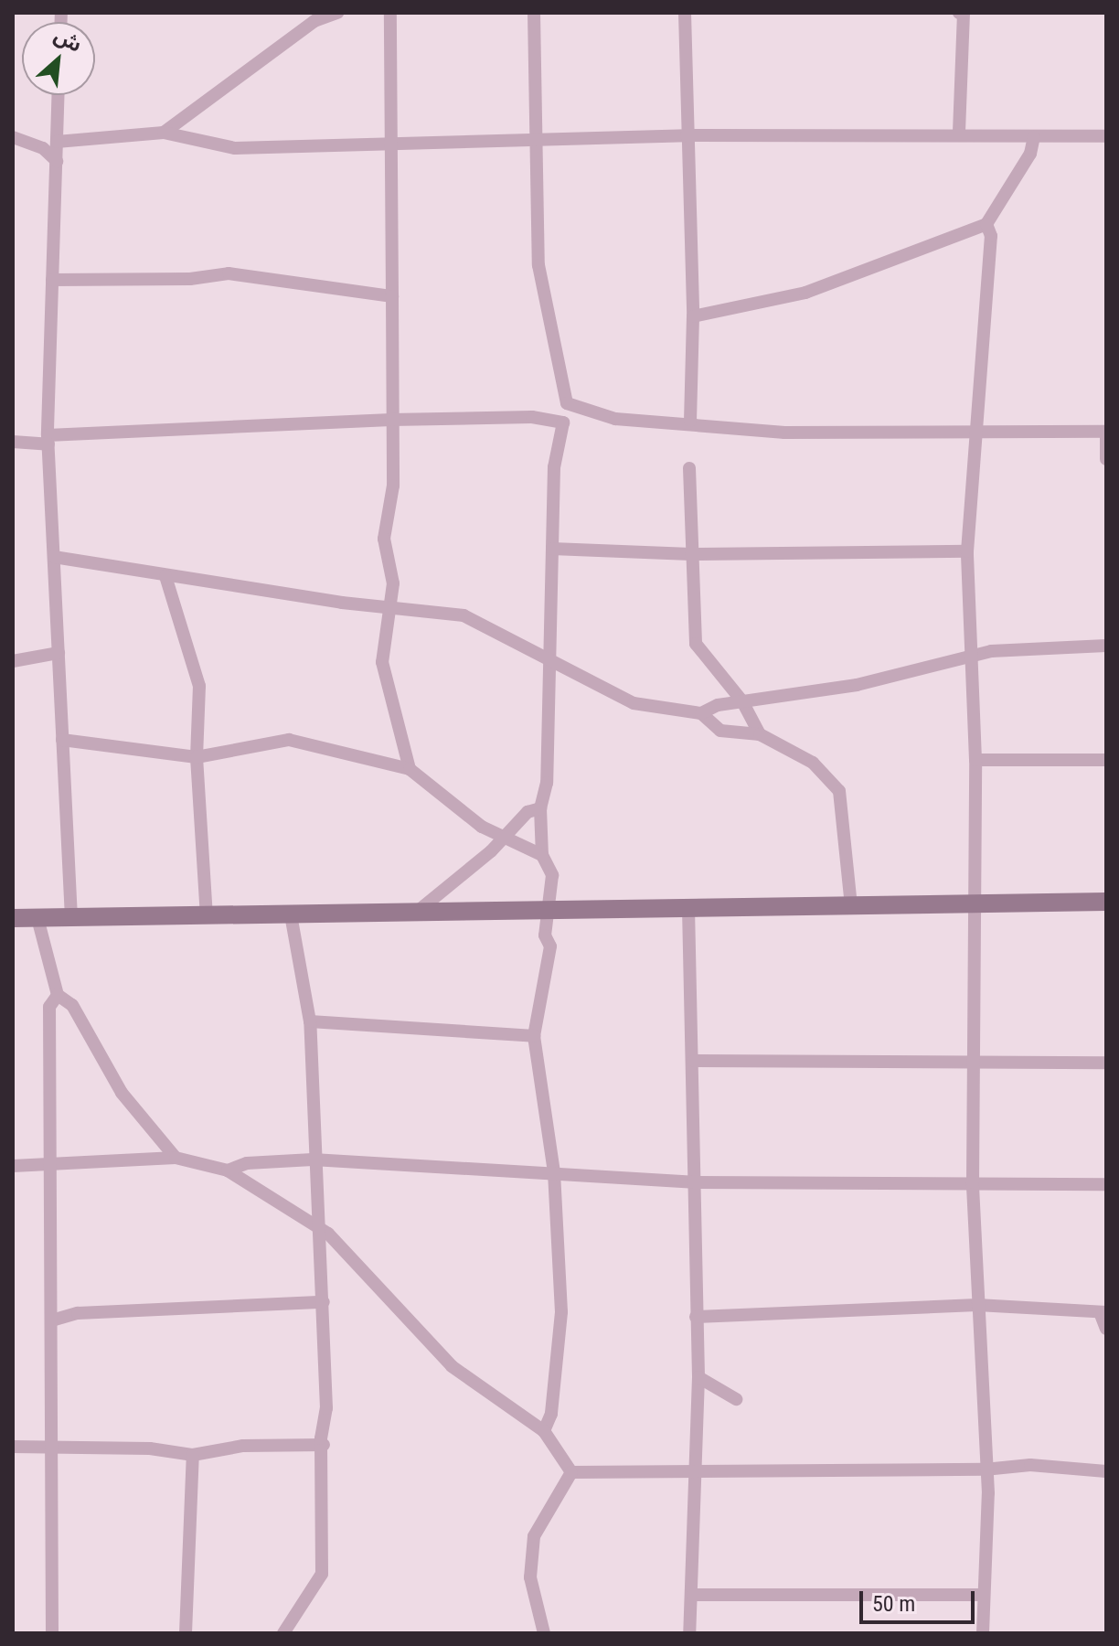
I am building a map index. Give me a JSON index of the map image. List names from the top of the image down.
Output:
{
  "scale_bar": "50 m",
  "north": "top right"
}
